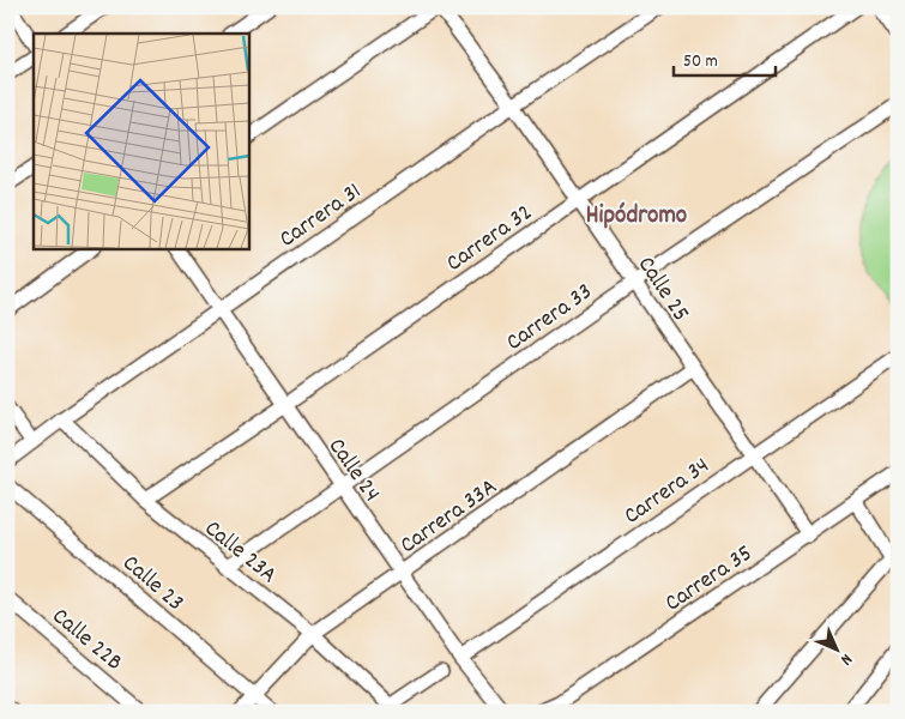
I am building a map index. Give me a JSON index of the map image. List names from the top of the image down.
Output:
{
  "streets": {
    "street": [
      "Carrera 31",
      "Carrera 32",
      "Calle 25",
      "Carrera 33",
      "Calle 24",
      "Carrera 34",
      "Carrera 33A",
      "Calle 23A",
      "Carrera 35",
      "Calle 23",
      "Calle 22B"
    ]
  },
  "crossings": [
    ["Carrera 31", "Calle 25"],
    ["Carrera 31", "Calle 24"],
    ["Carrera 31", "Calle 23A"],
    ["Carrera 32", "Calle 25"],
    ["Carrera 32", "Calle 24"],
    ["Carrera 32", "Calle 23A"],
    ["Calle 25", "Carrera 33"],
    ["Calle 25", "Carrera 34"],
    ["Calle 25", "Carrera 33A"],
    ["Calle 25", "Carrera 35"],
    ["Carrera 33", "Calle 24"],
    ["Carrera 33", "Calle 23A"],
    ["Calle 24", "Carrera 34"],
    ["Calle 24", "Carrera 33A"],
    ["Carrera 33A", "Calle 23A"],
    ["Carrera 33A", "Calle 23"]
  ],
  "districts": ["Hipódromo"],
  "scale_bar": "50 m",
  "north": "bottom right"
}
